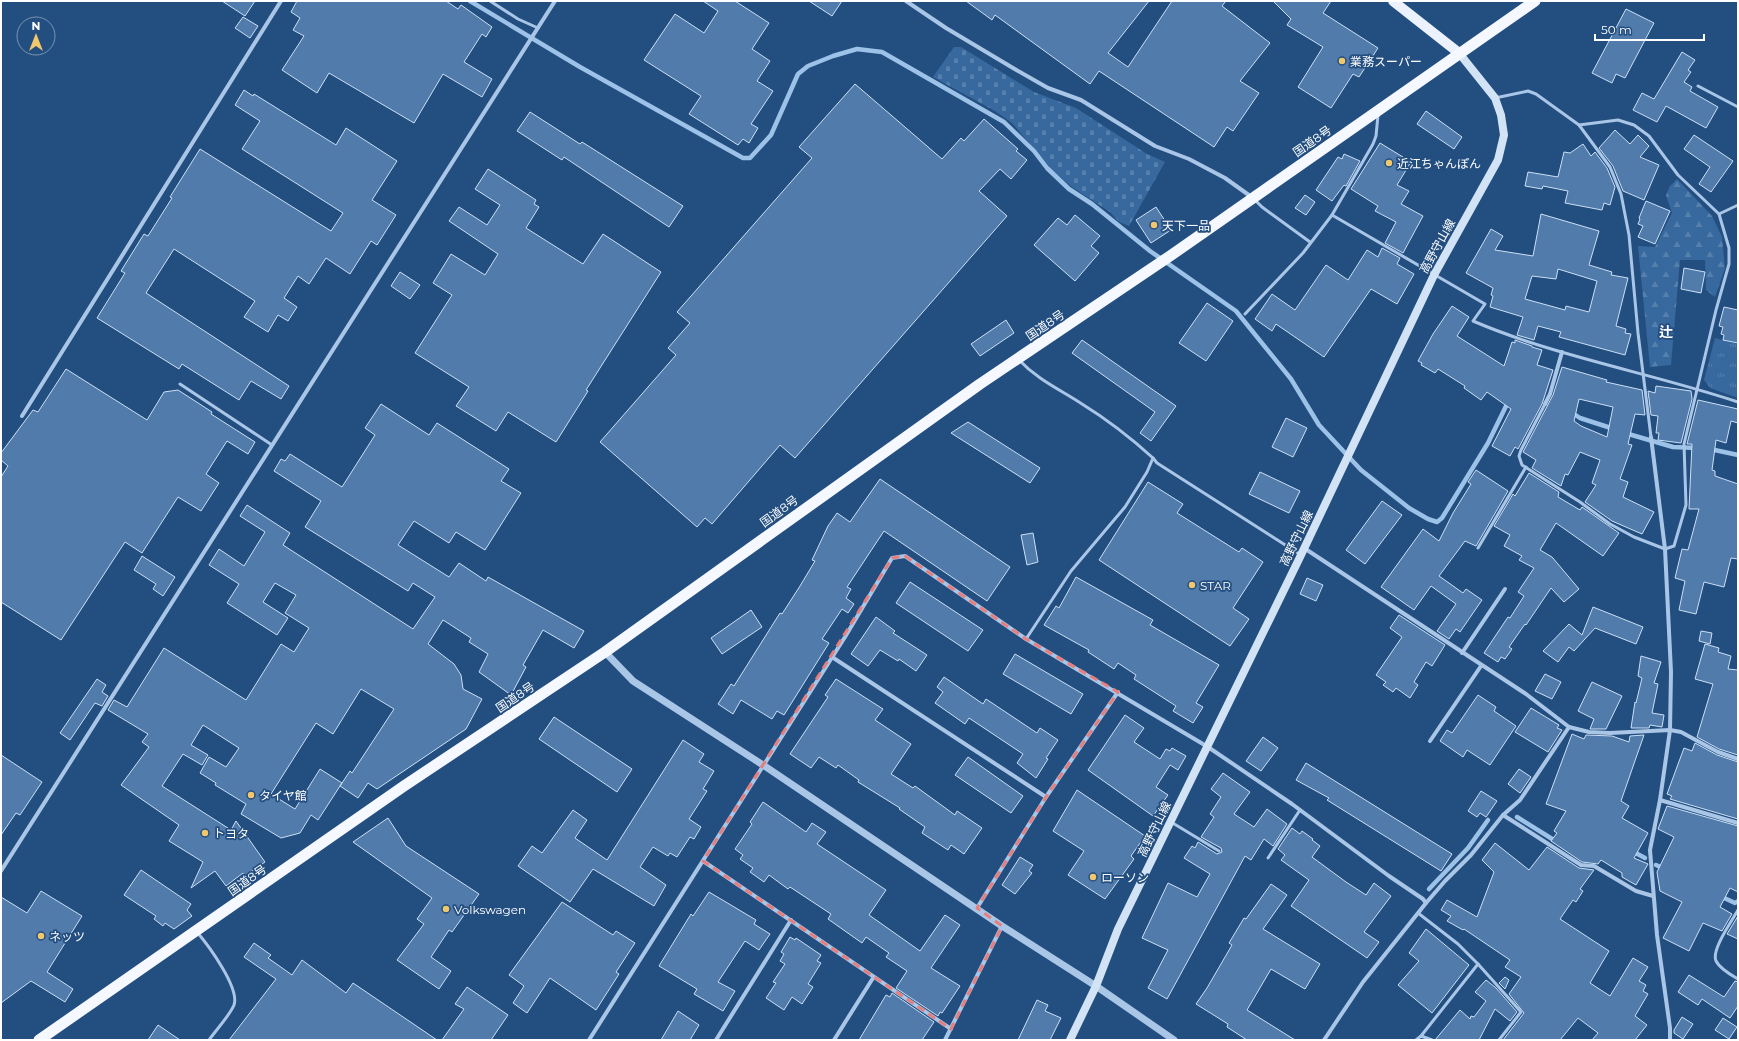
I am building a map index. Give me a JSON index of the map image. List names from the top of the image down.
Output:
{
  "streets": {
    "highway": ["国道8号"],
    "main road": ["高野守山線"]
  },
  "crossings": [
    ["国道8号", "高野守山線"]
  ],
  "districts": ["辻"],
  "places": [
    "業務スーパー",
    "近江ちゃんぽん",
    "天下一品",
    "STAR",
    "タイヤ館",
    "トヨタ",
    "ローソン",
    "Volkswagen",
    "ネッツ"
  ],
  "scale_bar": "50 m",
  "north": "top"
}
